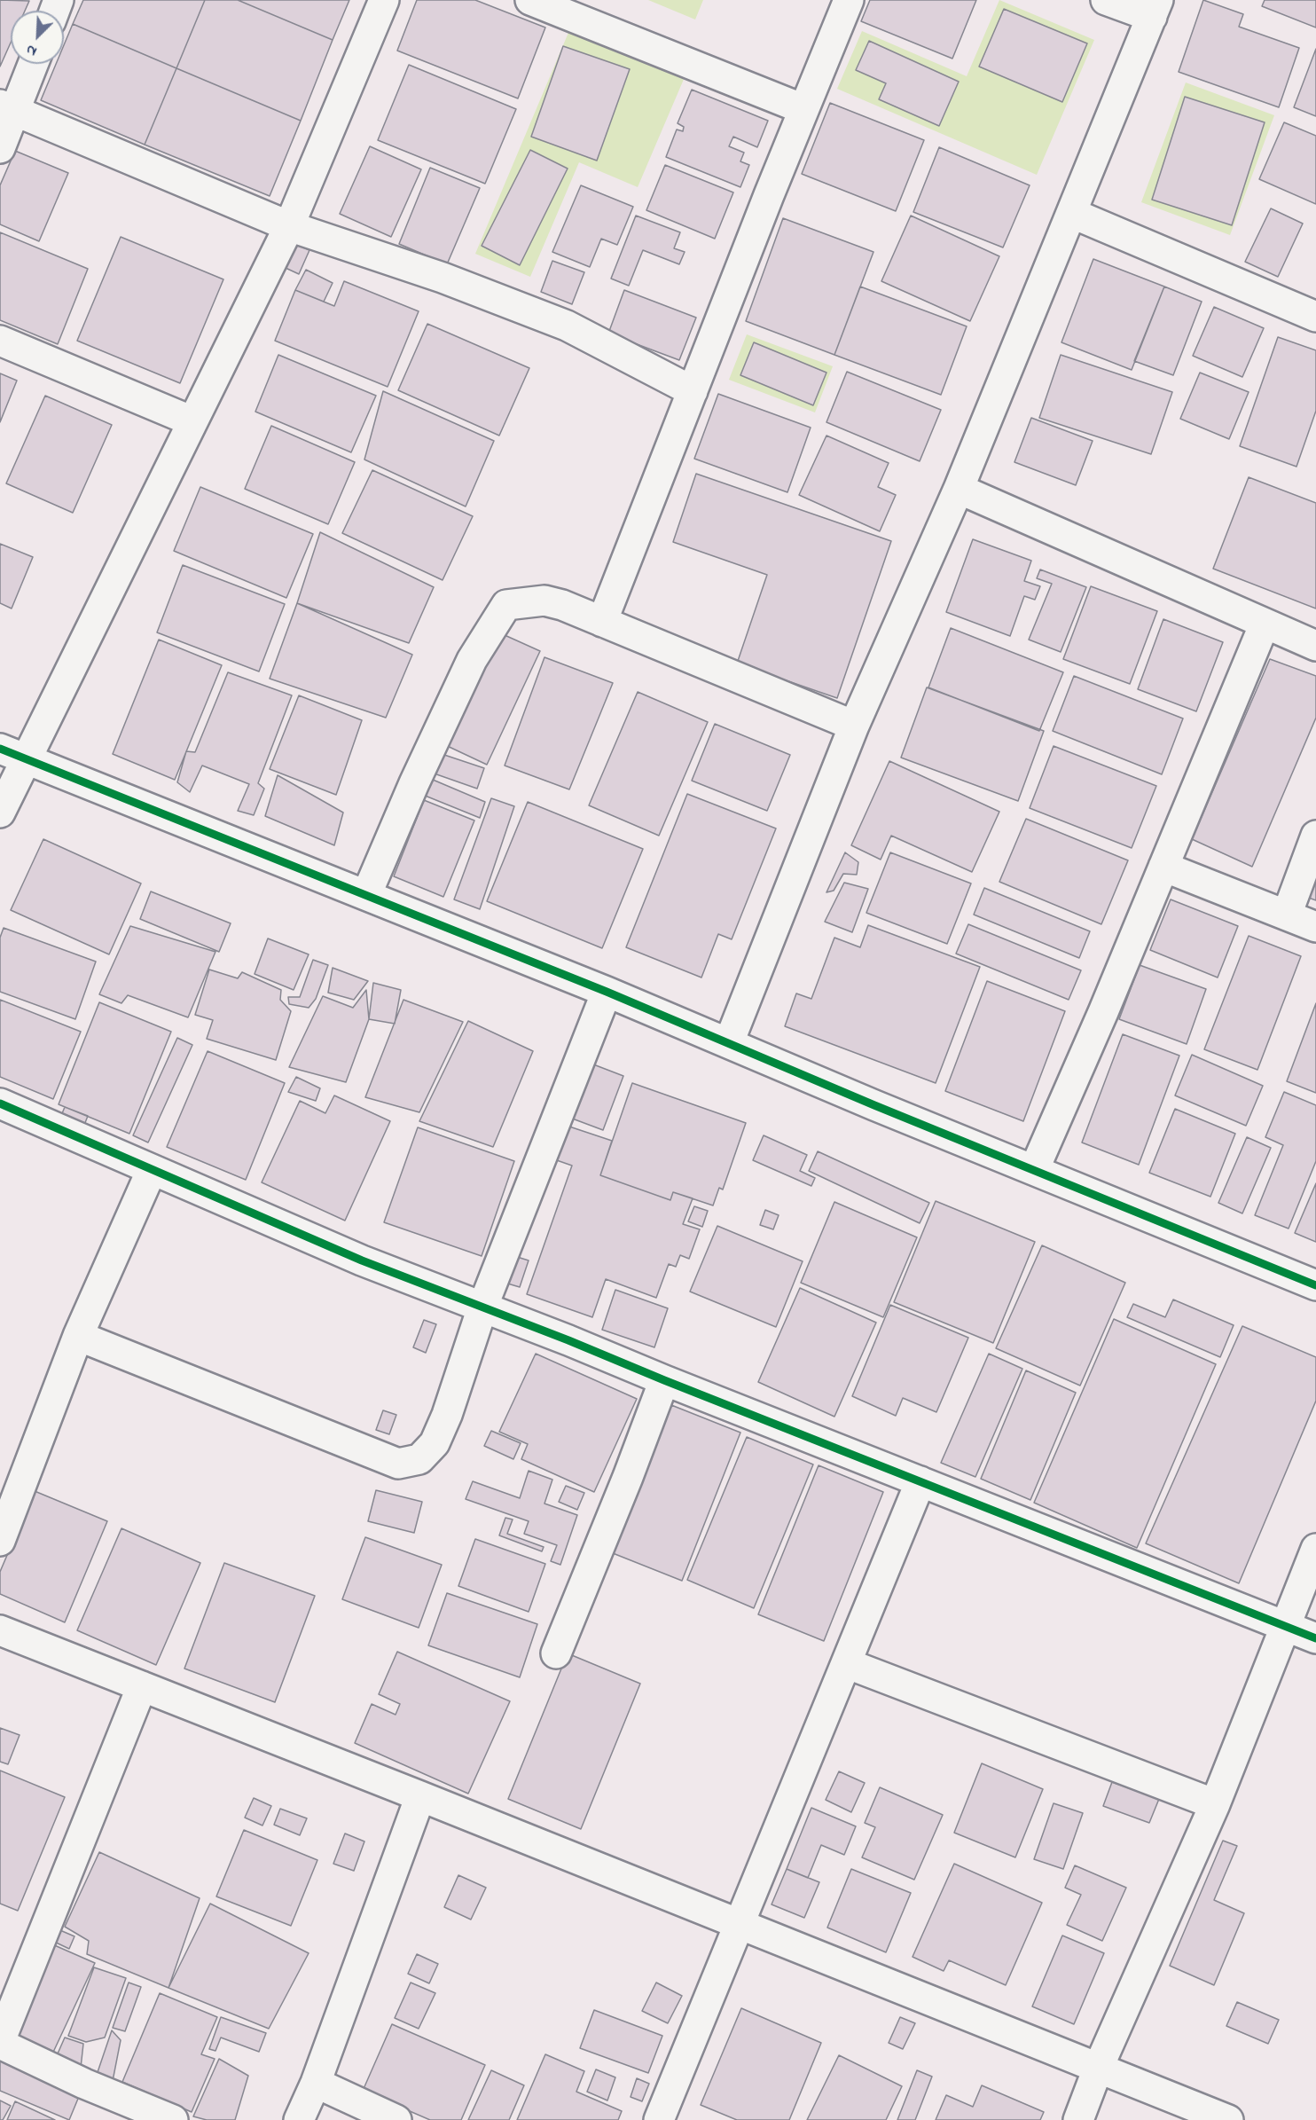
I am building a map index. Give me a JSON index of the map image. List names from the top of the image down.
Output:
{
  "north": "bottom left"
}
